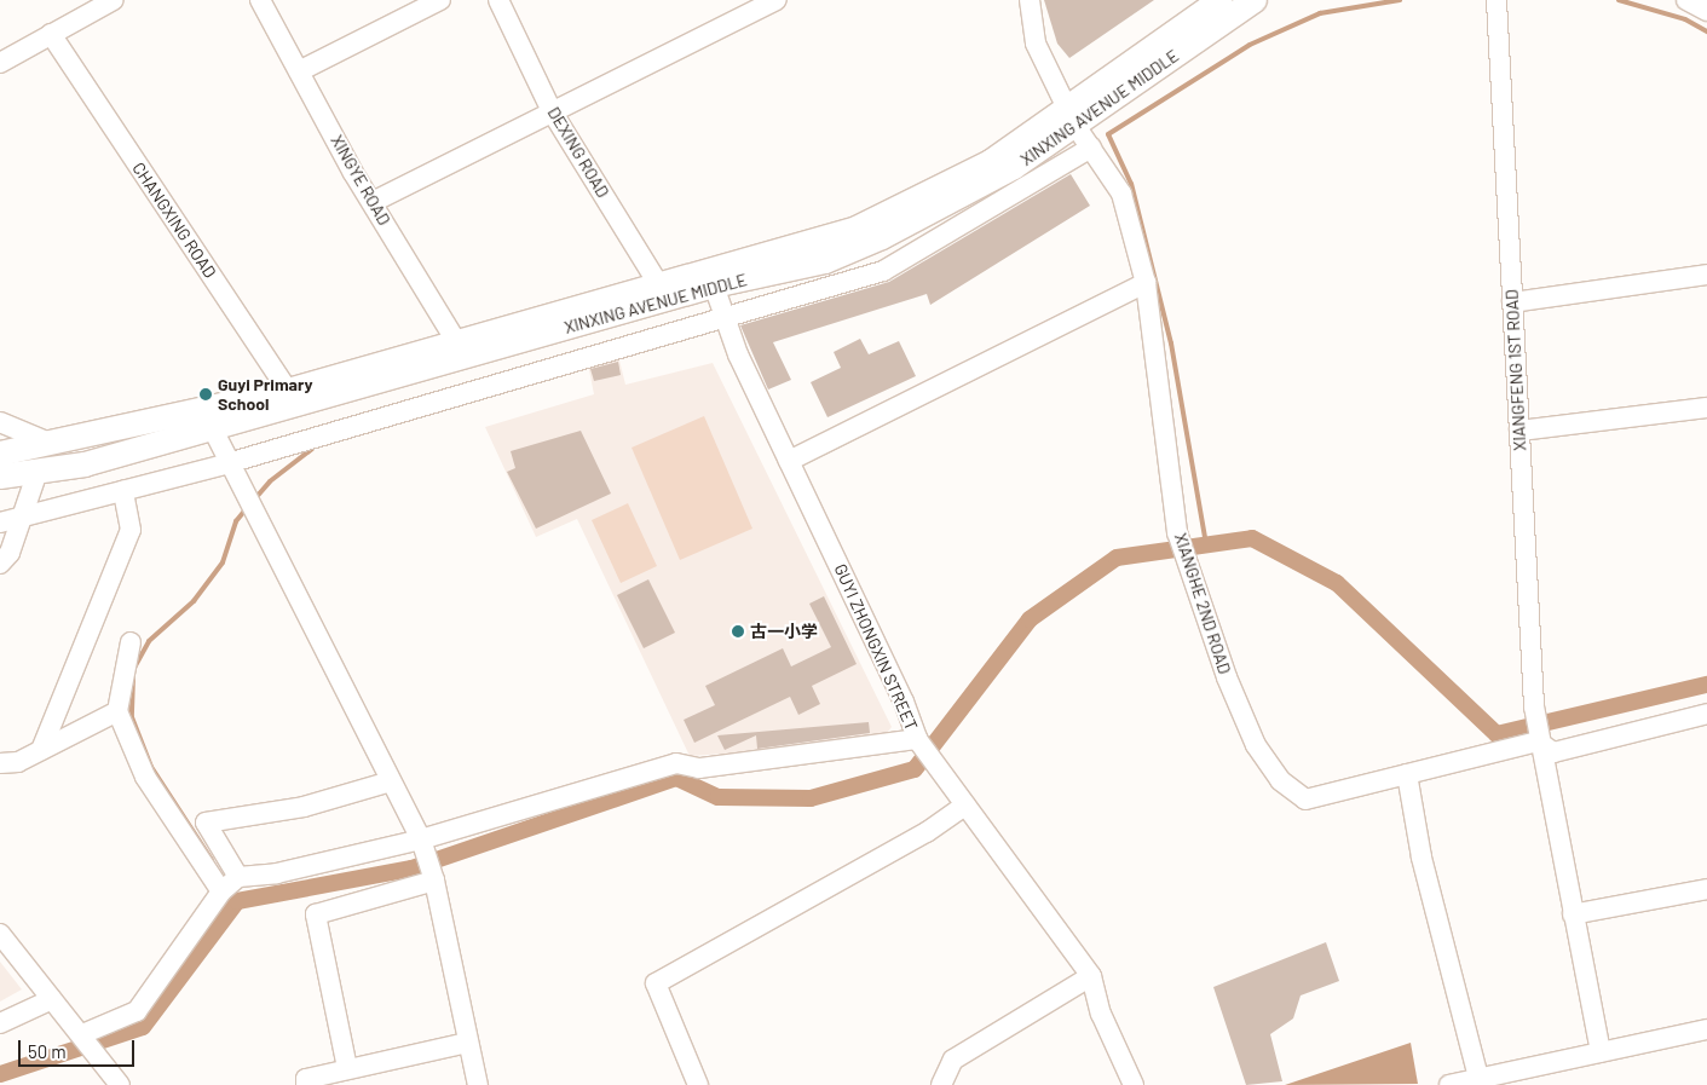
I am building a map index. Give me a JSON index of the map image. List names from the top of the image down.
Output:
{
  "streets": {
    "main road": ["XINXING AVENUE MIDDLE"],
    "street": [
      "DEXING ROAD",
      "XINGYE ROAD",
      "CHANGXING ROAD",
      "XIANGFENG 1ST ROAD",
      "XIANGHE 2ND ROAD",
      "GUYI ZHONGXIN STREET"
    ]
  },
  "crossings": [
    ["XINXING AVENUE MIDDLE", "DEXING ROAD"],
    ["XINXING AVENUE MIDDLE", "XINGYE ROAD"],
    ["XINXING AVENUE MIDDLE", "CHANGXING ROAD"],
    ["XINXING AVENUE MIDDLE", "XIANGHE 2ND ROAD"],
    ["XINXING AVENUE MIDDLE", "GUYI ZHONGXIN STREET"],
    ["XIANGFENG 1ST ROAD", "XIANGHE 2ND ROAD"]
  ],
  "places": ["Guyi Primary School", "古一小学"],
  "scale_bar": "50 m"
}
